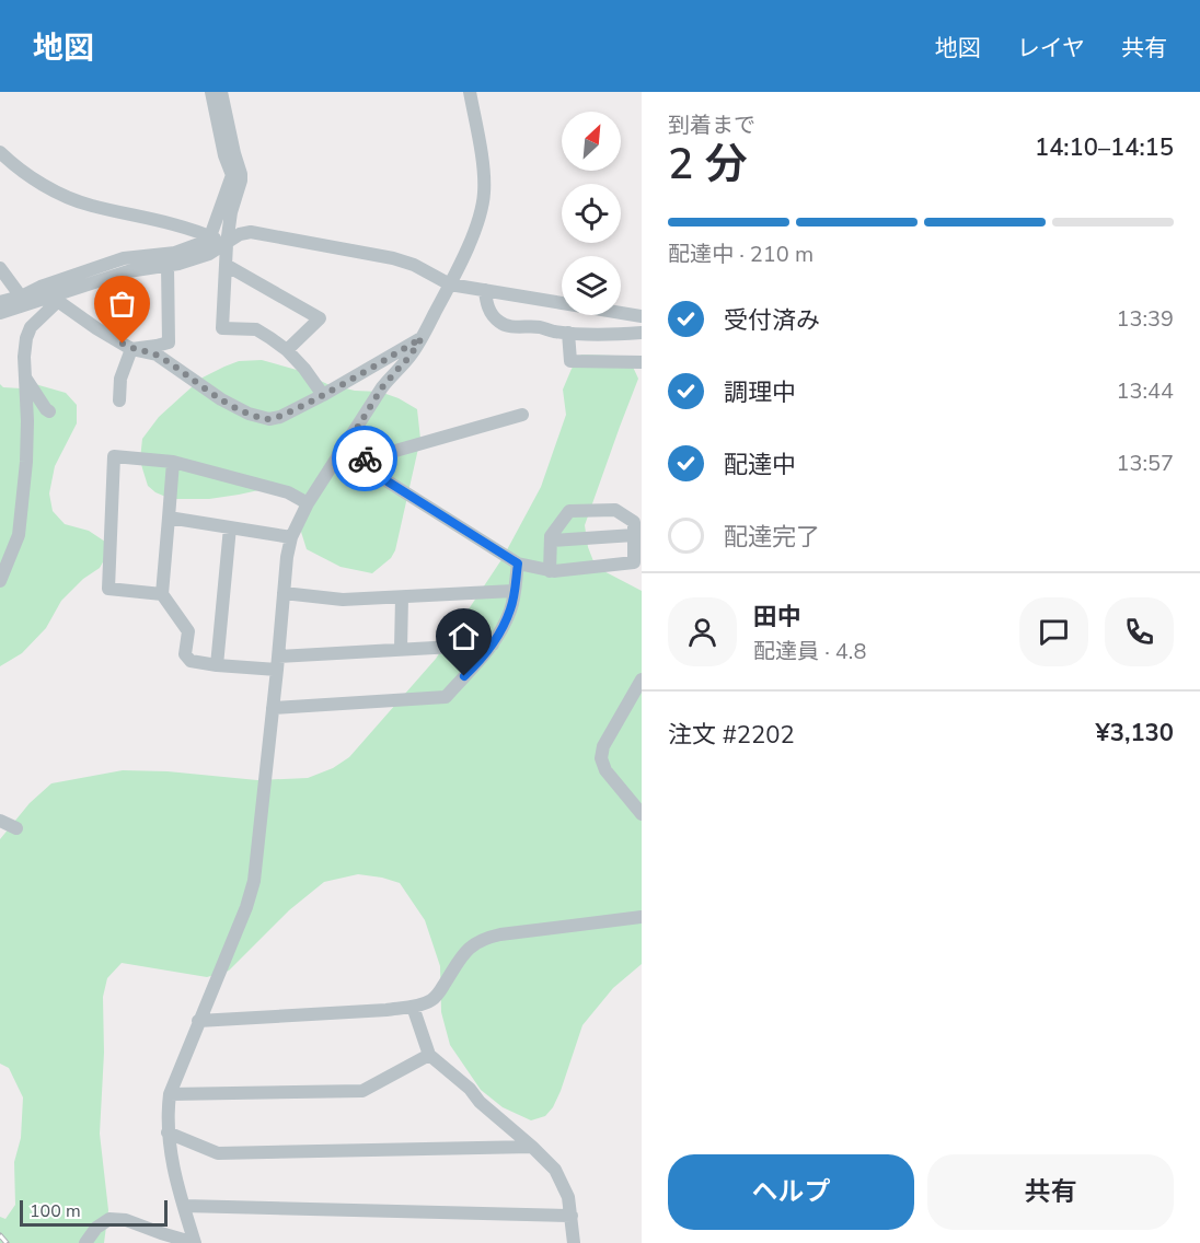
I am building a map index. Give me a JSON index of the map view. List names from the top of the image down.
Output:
{
  "scale_bar": "100 m",
  "north": "top right",
  "page": {
    "header": "地図",
    "nav": ["地図", "レイヤ", "共有"],
    "heading": ["2 分", "到着まで", "14:10–14:15"],
    "panel": [
      "田中",
      "配達員 · 4.8",
      "注文 #2202",
      "¥3,130"
    ],
    "bar": "配達中 · 210 m",
    "list": [
      ["受付済み", "13:39"],
      ["調理中", "13:44"],
      ["配達中", "13:57"],
      "配達完了"
    ],
    "buttons": ["ヘルプ", "共有"],
    "scale": "100 m"
  }
}
